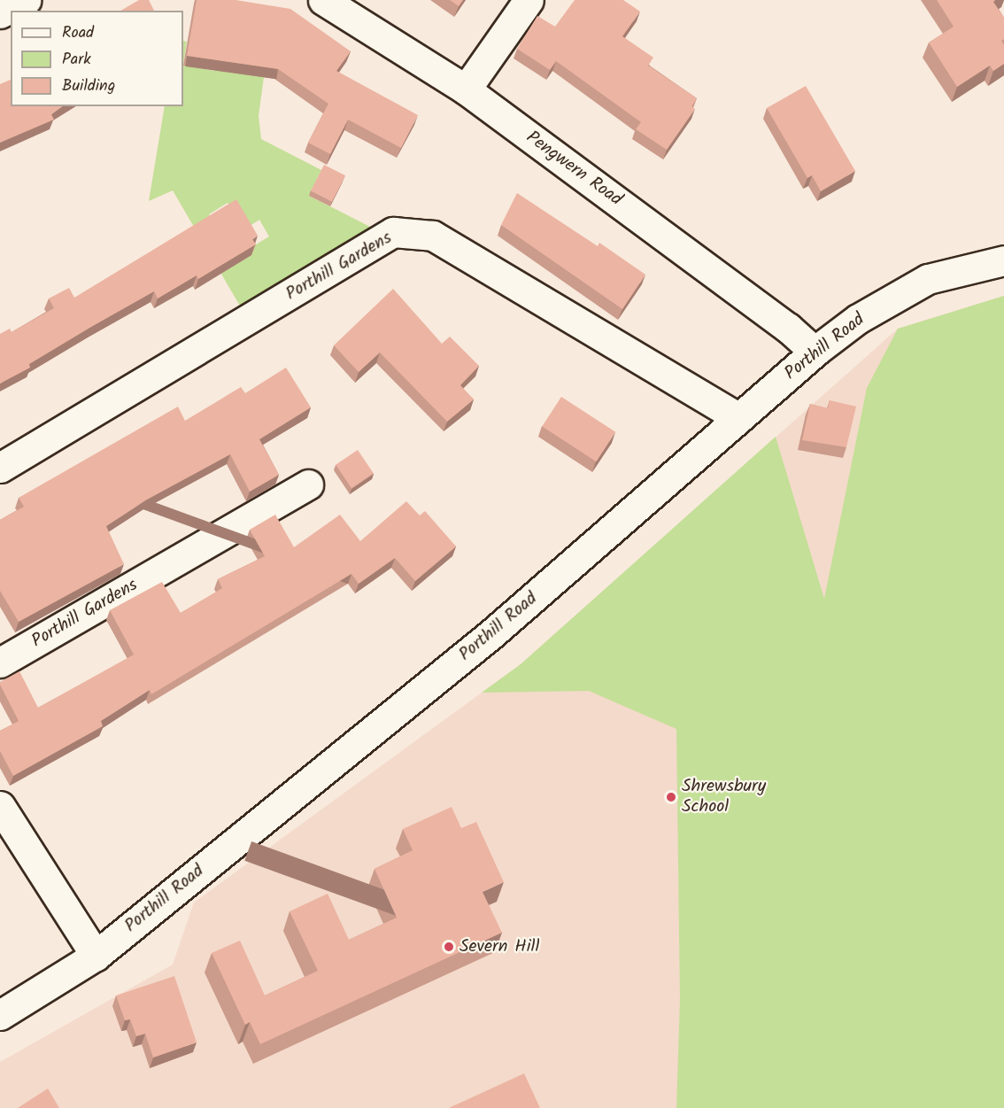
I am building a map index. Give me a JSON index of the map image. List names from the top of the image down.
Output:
{
  "streets": {
    "street": ["Pengwern Road", "Porthill Gardens", "Porthill Road"]
  },
  "crossings": [
    ["Pengwern Road", "Porthill Road"],
    ["Porthill Gardens", "Porthill Road"]
  ],
  "places": ["Shrewsbury School", "Severn Hill"],
  "legend": ["Road", "Park", "Building"]
}
